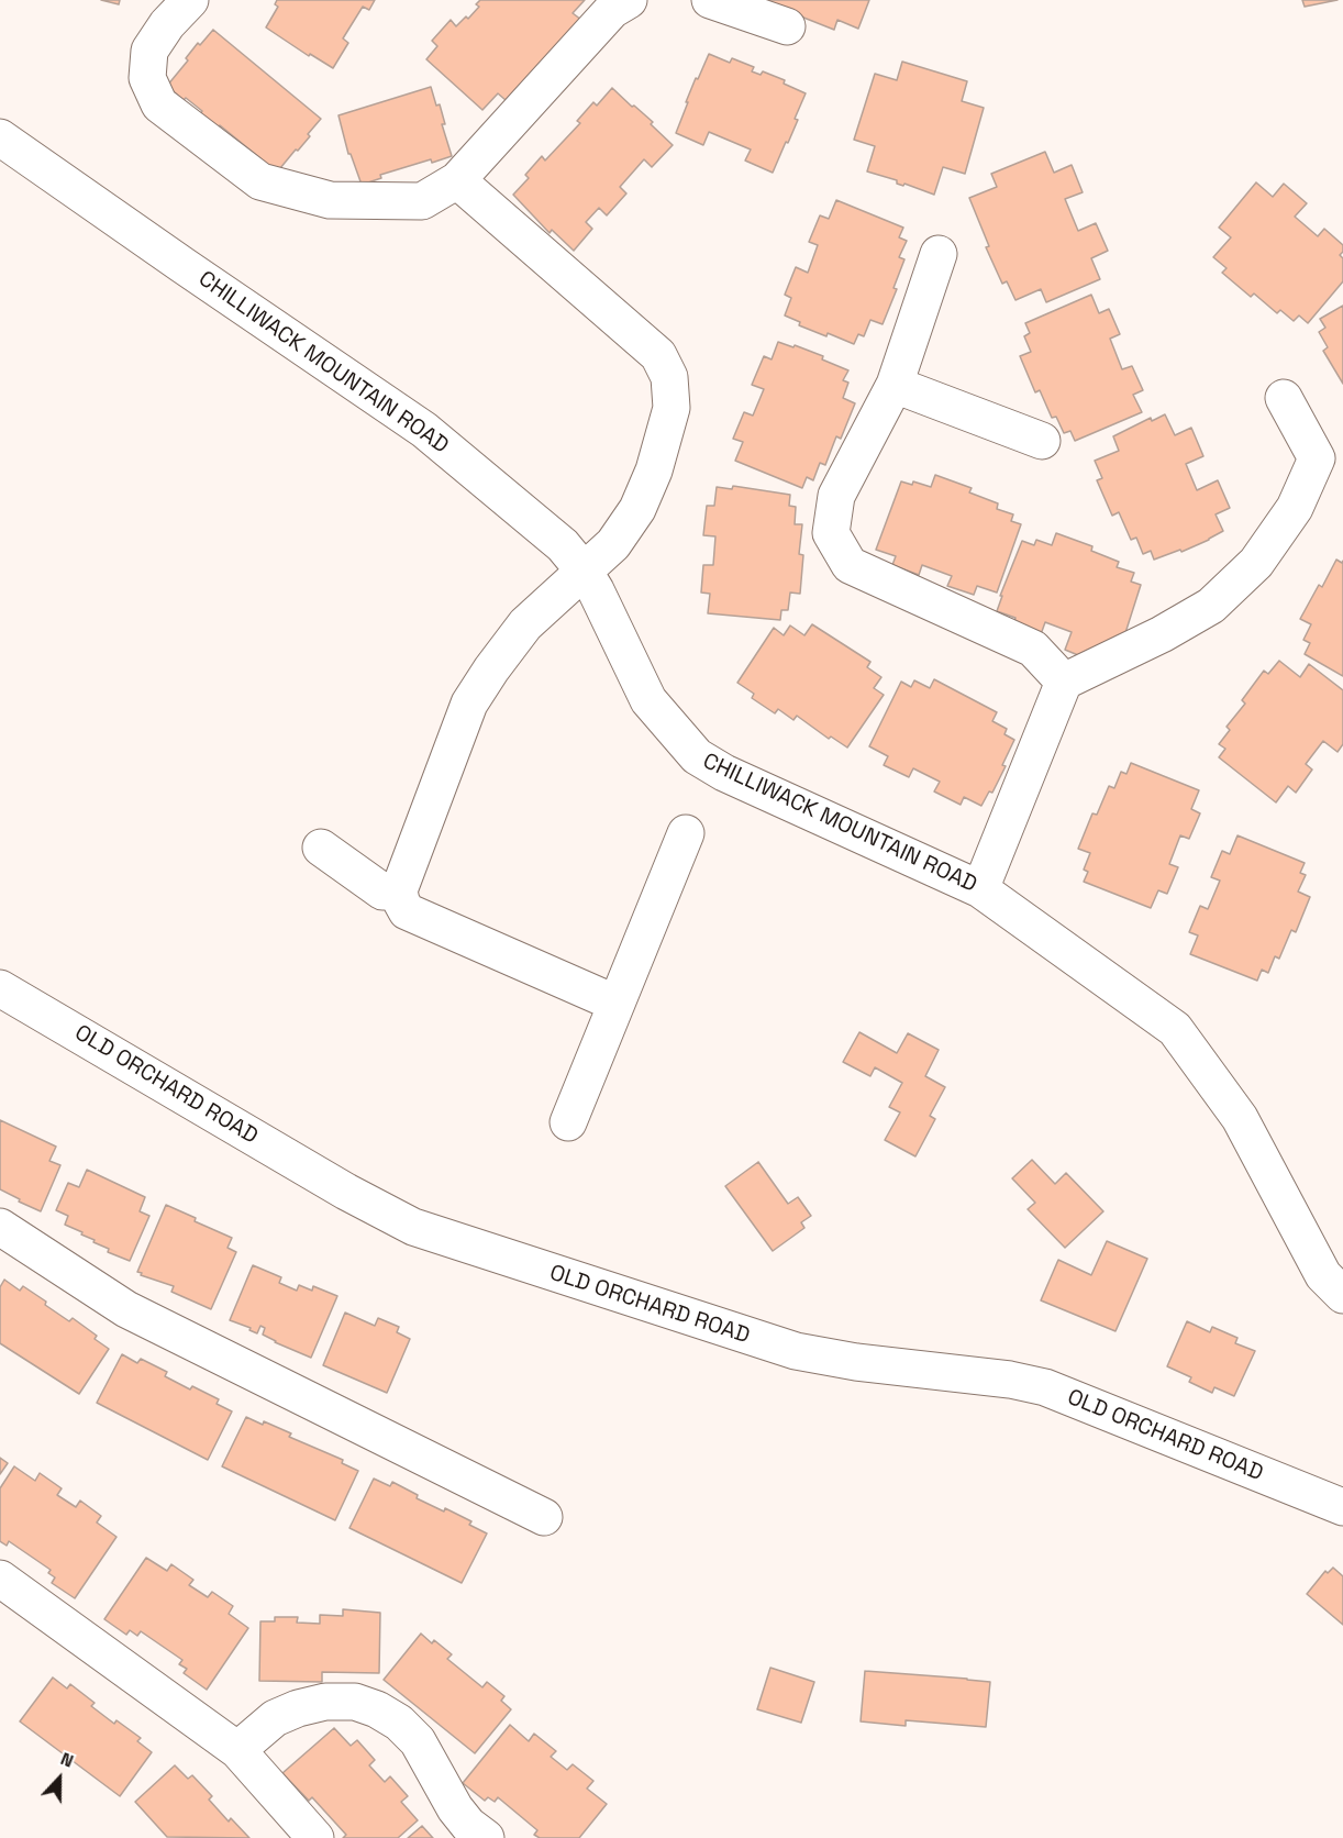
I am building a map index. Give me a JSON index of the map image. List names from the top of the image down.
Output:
{
  "streets": {
    "street": ["CHILLIWACK MOUNTAIN ROAD", "OLD ORCHARD ROAD"]
  },
  "north": "top"
}
